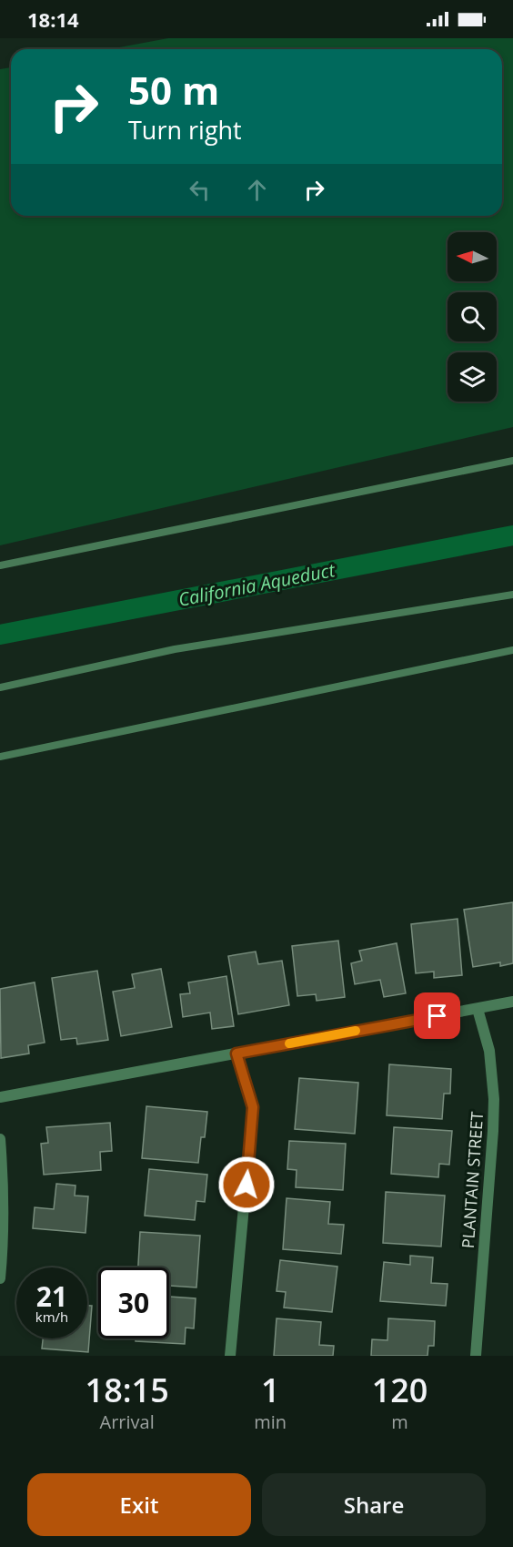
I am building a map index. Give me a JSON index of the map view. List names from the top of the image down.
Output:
{
  "streets": {
    "street": ["PLANTAIN STREET"]
  },
  "water": ["California Aqueduct"],
  "north": "left",
  "page": {
    "status": "18:14",
    "turn": ["50 m", "Turn right"],
    "speed": "21 km/h",
    "limit": "30",
    "eta": [
      "18:15",
      "Arrival",
      "1",
      "min",
      "120",
      "m"
    ],
    "buttons": ["Exit", "Share"]
  }
}
